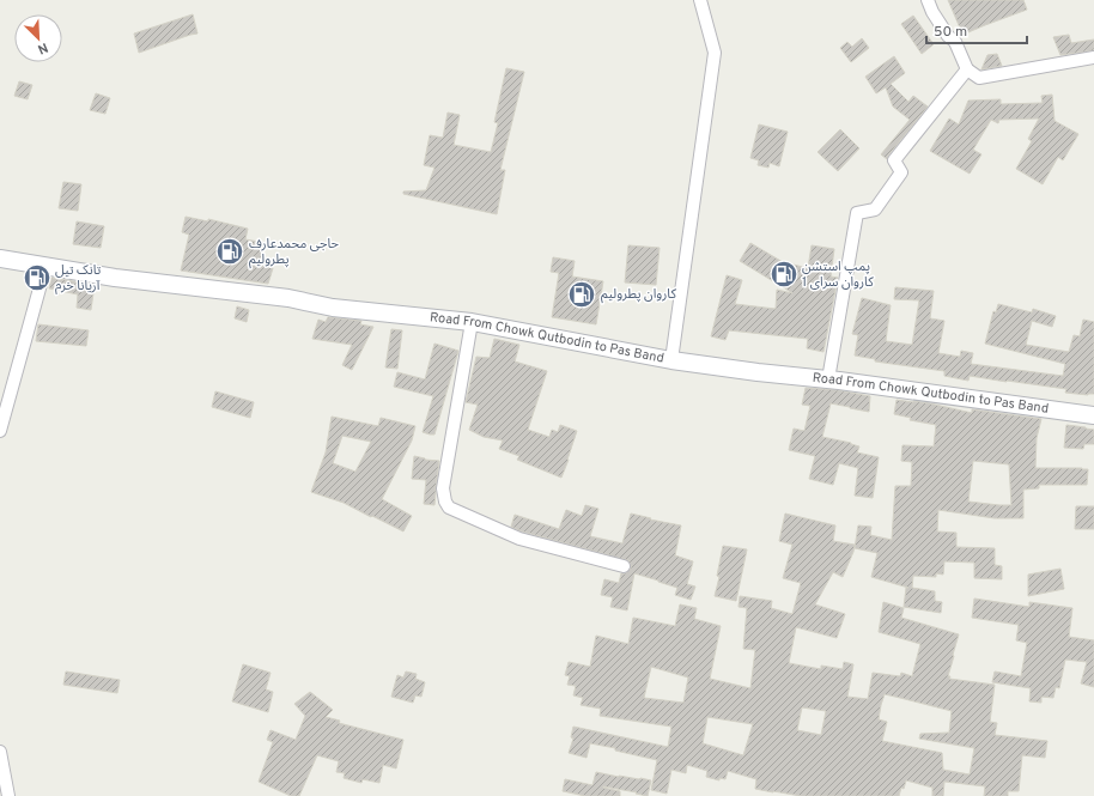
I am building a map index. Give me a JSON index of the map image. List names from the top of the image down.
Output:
{
  "streets": {
    "main road": ["Road From Chowk Qutbodin to Pas Band"]
  },
  "places": {
    "fuel station": [
      "حاجی محمدعارف پطرولیم",
      "پمپ استشن کاروان سرای 1",
      "تانک تیل آریانا خرم",
      "کاروان پطرولیم"
    ]
  },
  "scale_bar": "50 m",
  "north": "bottom right"
}
